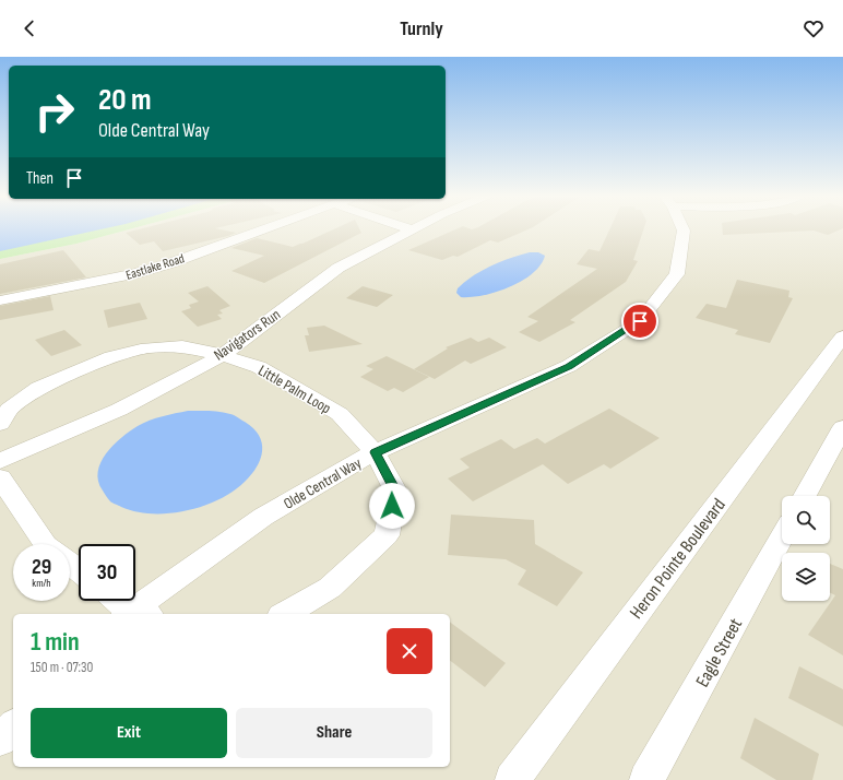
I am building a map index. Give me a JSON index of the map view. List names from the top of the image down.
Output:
{
  "streets": {
    "street": [
      "Eastlake Road",
      "Navigators Run",
      "Little Palm Loop",
      "Olde Central Way",
      "Heron Pointe Boulevard",
      "Eagle Street"
    ]
  },
  "crossings": [
    ["Navigators Run", "Little Palm Loop"],
    ["Little Palm Loop", "Olde Central Way"]
  ],
  "page": {
    "header": "Turnly",
    "turn": ["20 m", "Olde Central Way"],
    "then": "Then",
    "speed": "29 km/h",
    "limit": "30",
    "heading": ["1 min", "150 m · 07:30"],
    "buttons": ["Exit", "Share"]
  }
}
